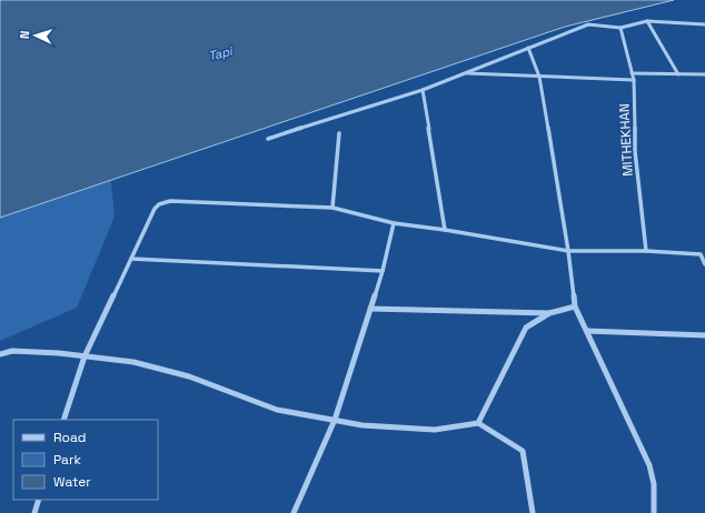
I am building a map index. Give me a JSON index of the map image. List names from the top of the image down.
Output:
{
  "streets": {
    "street": ["MITHEKHAN"]
  },
  "water": ["Tapi"],
  "legend": ["Road", "Park", "Water"],
  "north": "left"
}
